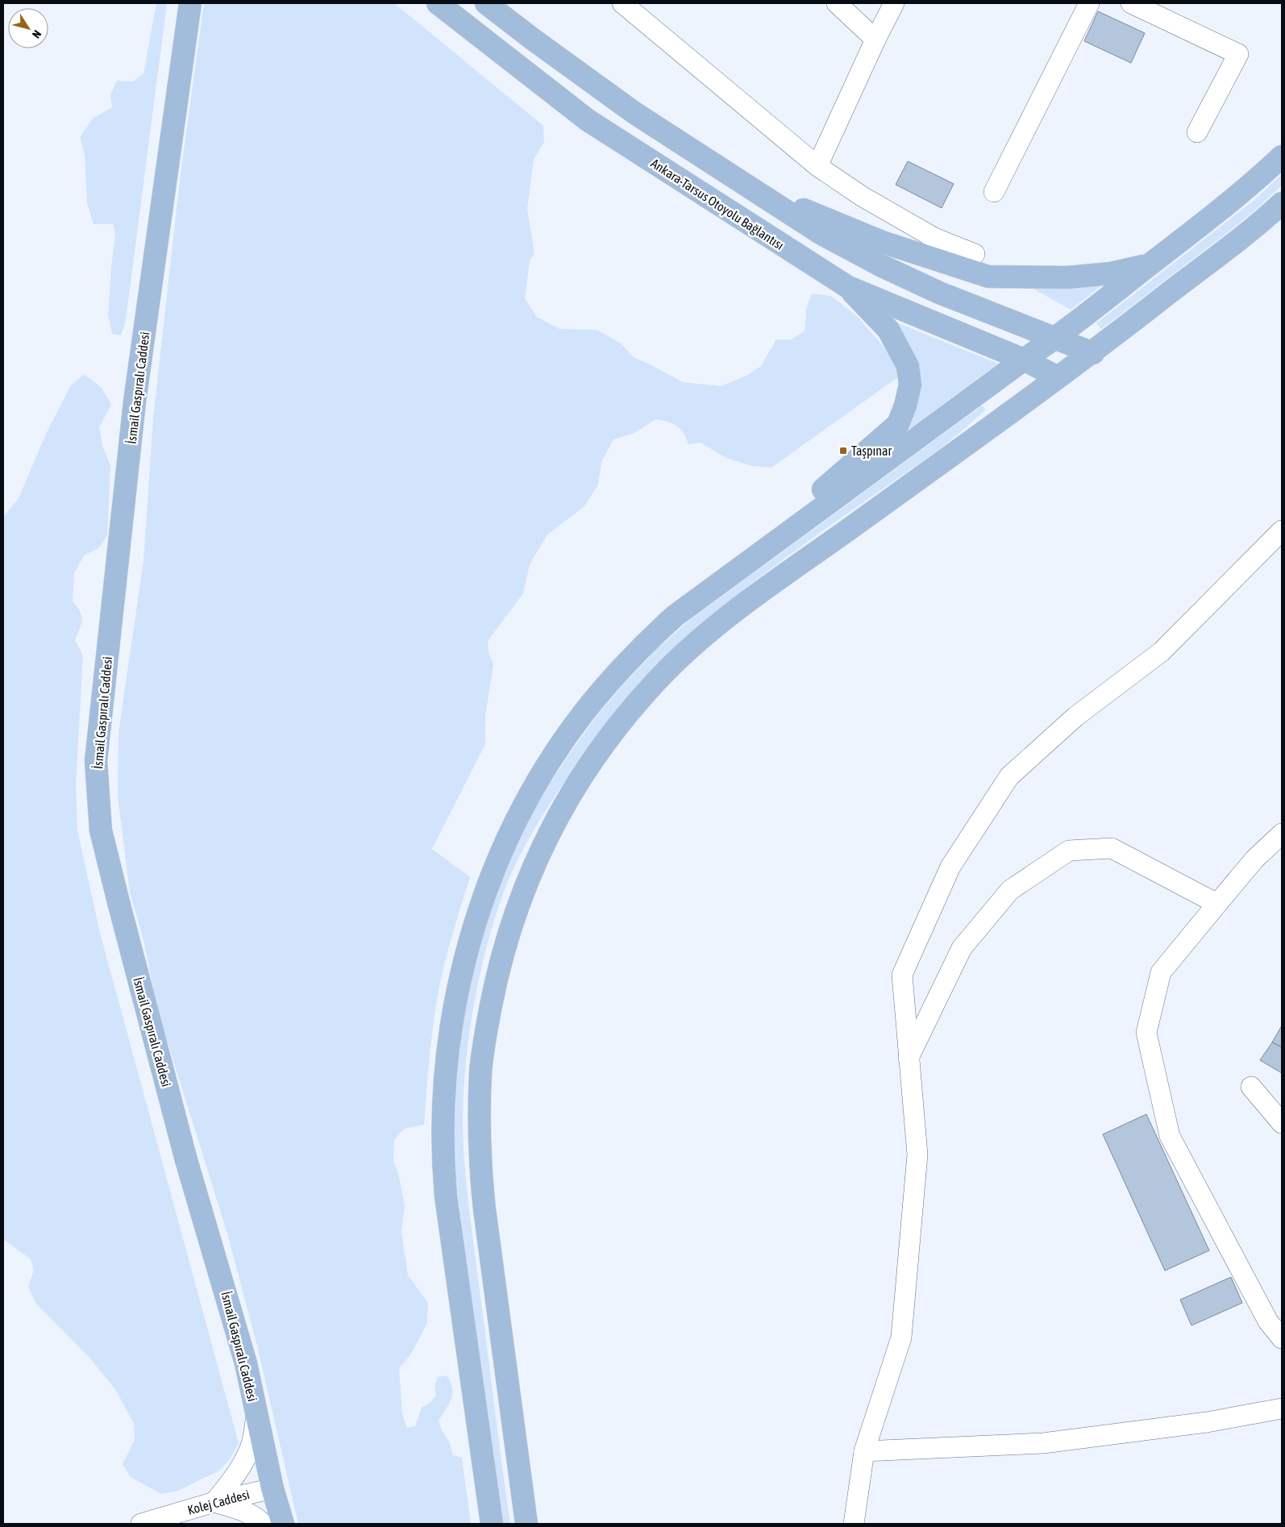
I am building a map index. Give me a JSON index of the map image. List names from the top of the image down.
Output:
{
  "streets": {
    "main road": ["Ankara-Tarsus Otoyolu Bağlantısı", "İsmail Gaspıralı Caddesi"],
    "street": ["Kolej Caddesi"]
  },
  "crossings": [
    ["İsmail Gaspıralı Caddesi", "Kolej Caddesi"]
  ],
  "places": {
    "transit": ["Taşpınar"]
  },
  "north": "bottom right"
}
